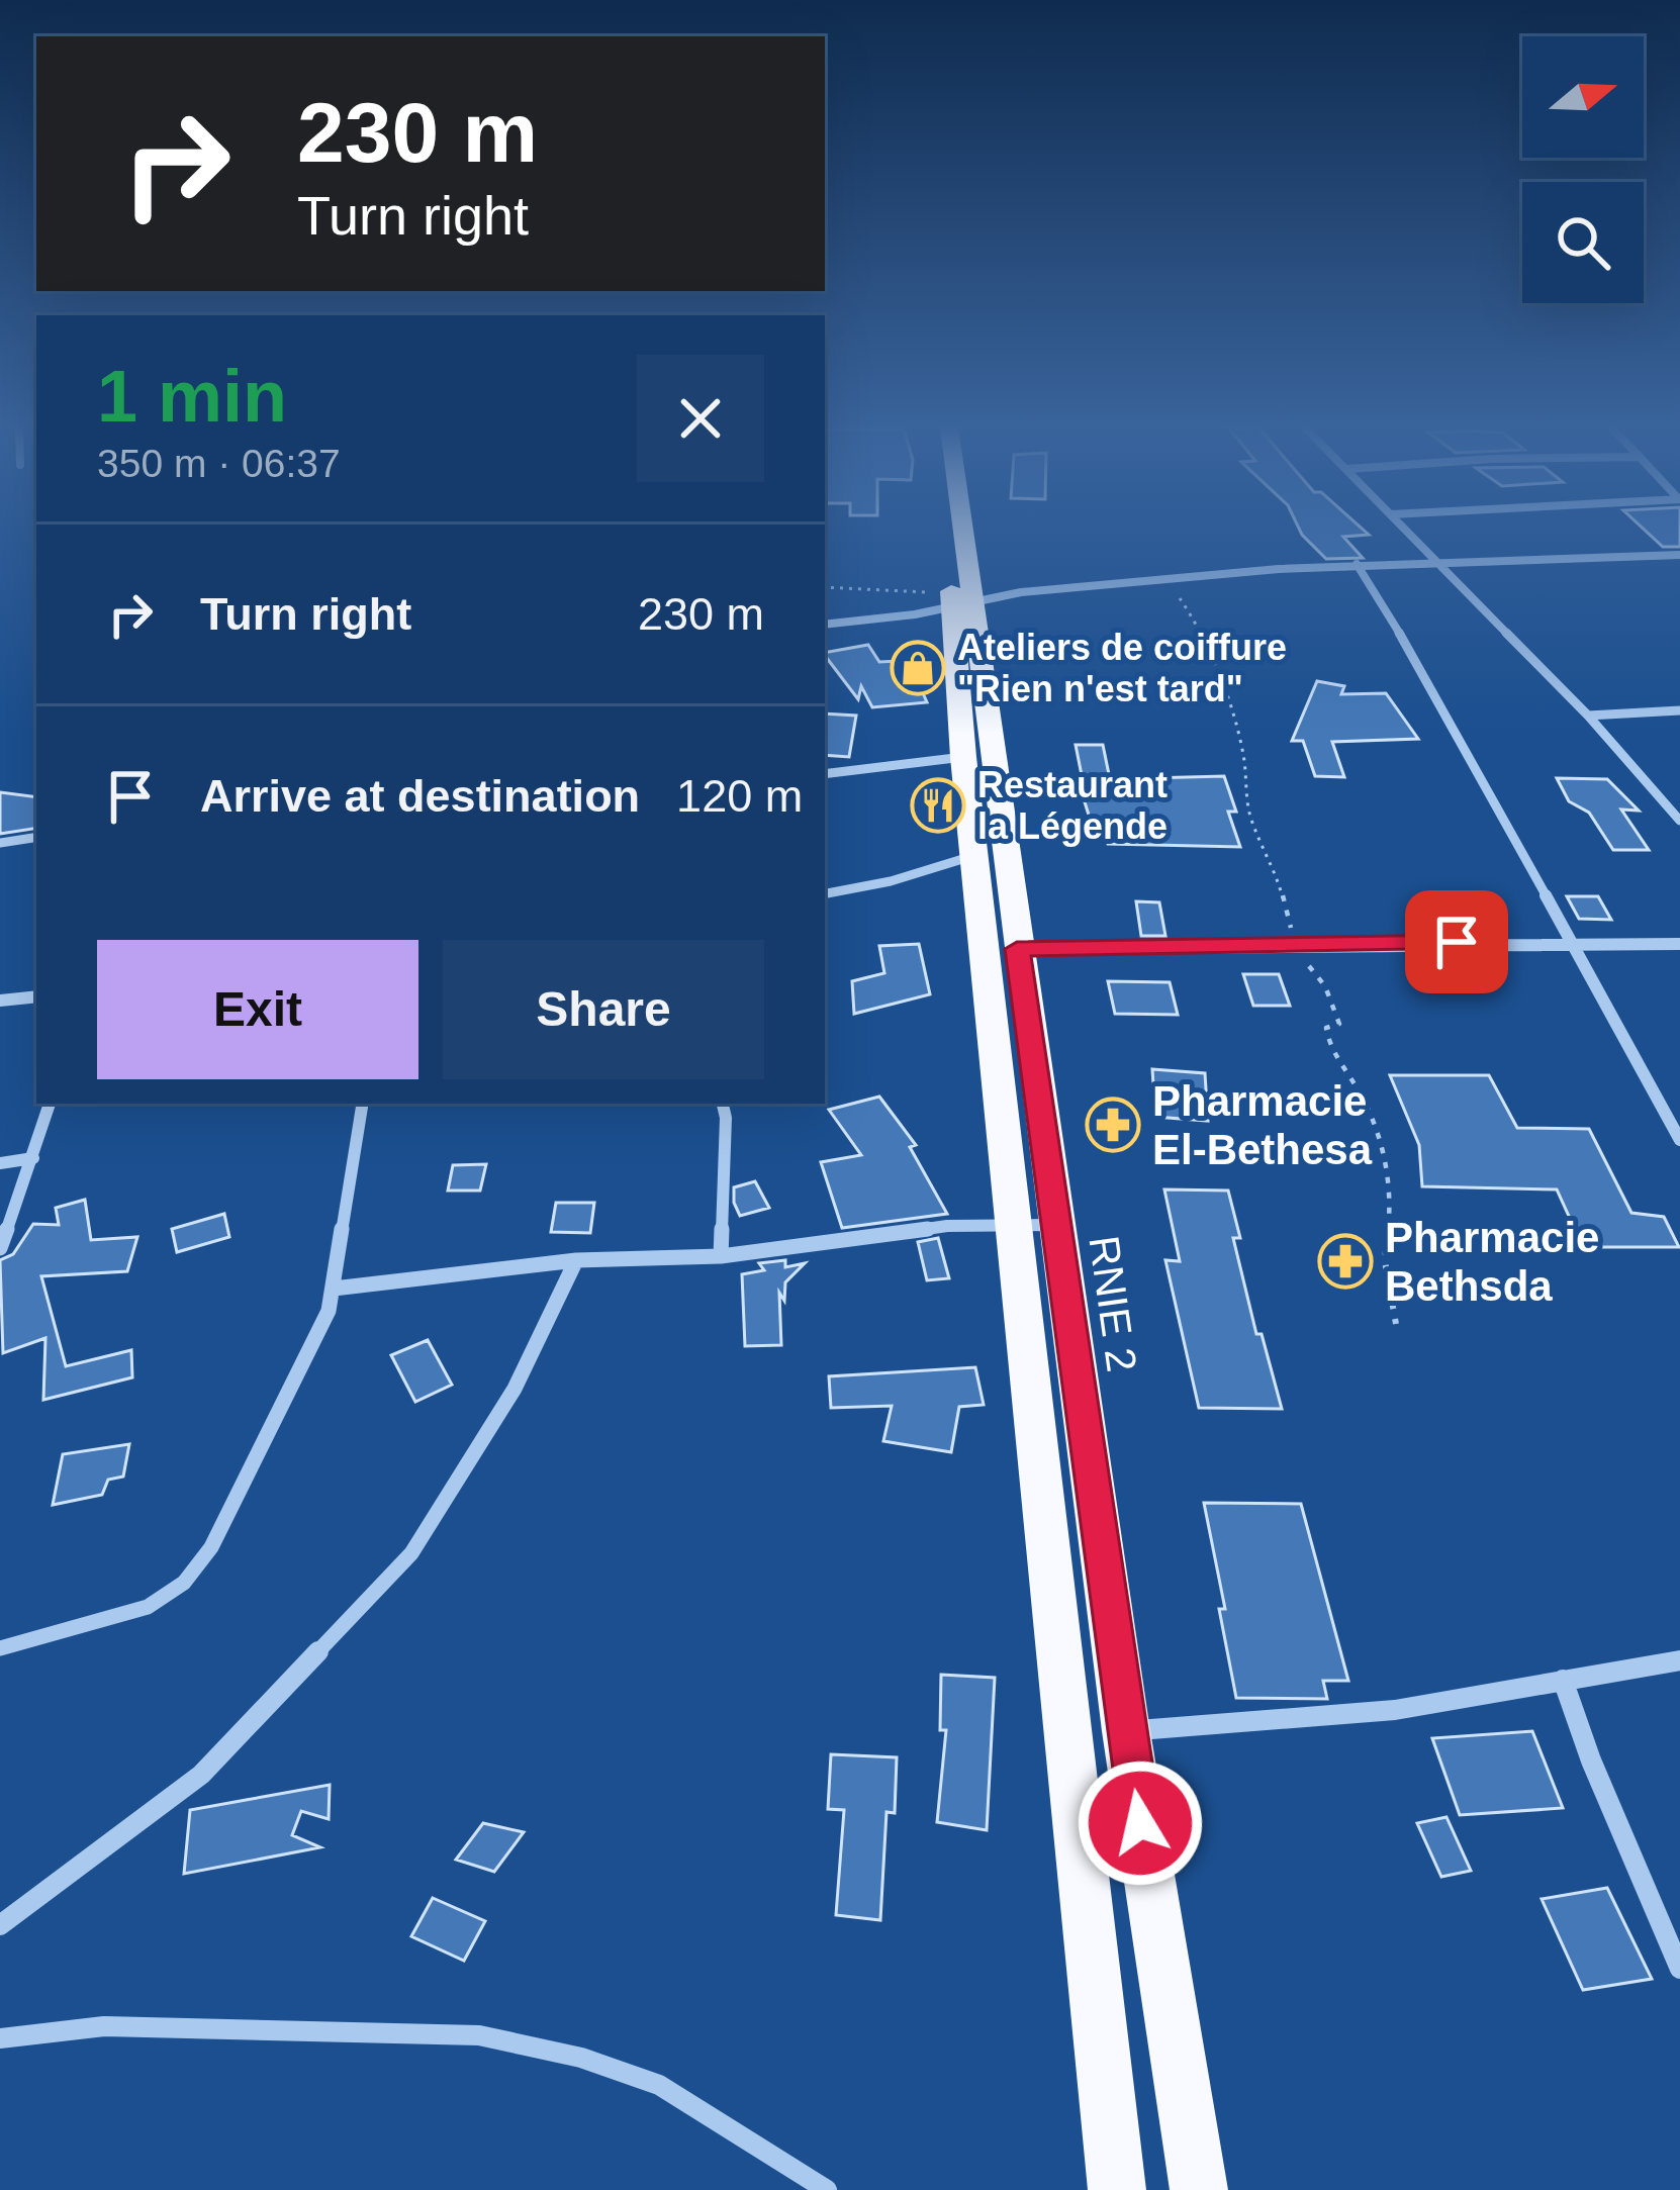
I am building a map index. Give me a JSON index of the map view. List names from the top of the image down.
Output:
{
  "streets": {
    "highway": ["RNIE 2"]
  },
  "places": {
    "shop": ["Ateliers de coiffure \"Rien n'est tard\""],
    "restaurant": ["Restaurant la Légende"],
    "pharmacy": ["Pharmacie El-Bethesa", "Pharmacie Bethsda"]
  },
  "north": "right",
  "page": {
    "turn": ["230 m", "Turn right"],
    "heading": ["1 min", "350 m · 06:37"],
    "list": [
      {
        "name": "Turn right",
        "value": "230 m"
      },
      {
        "name": "Arrive at destination",
        "value": "120 m"
      }
    ],
    "buttons": ["Exit", "Share"]
  }
}
